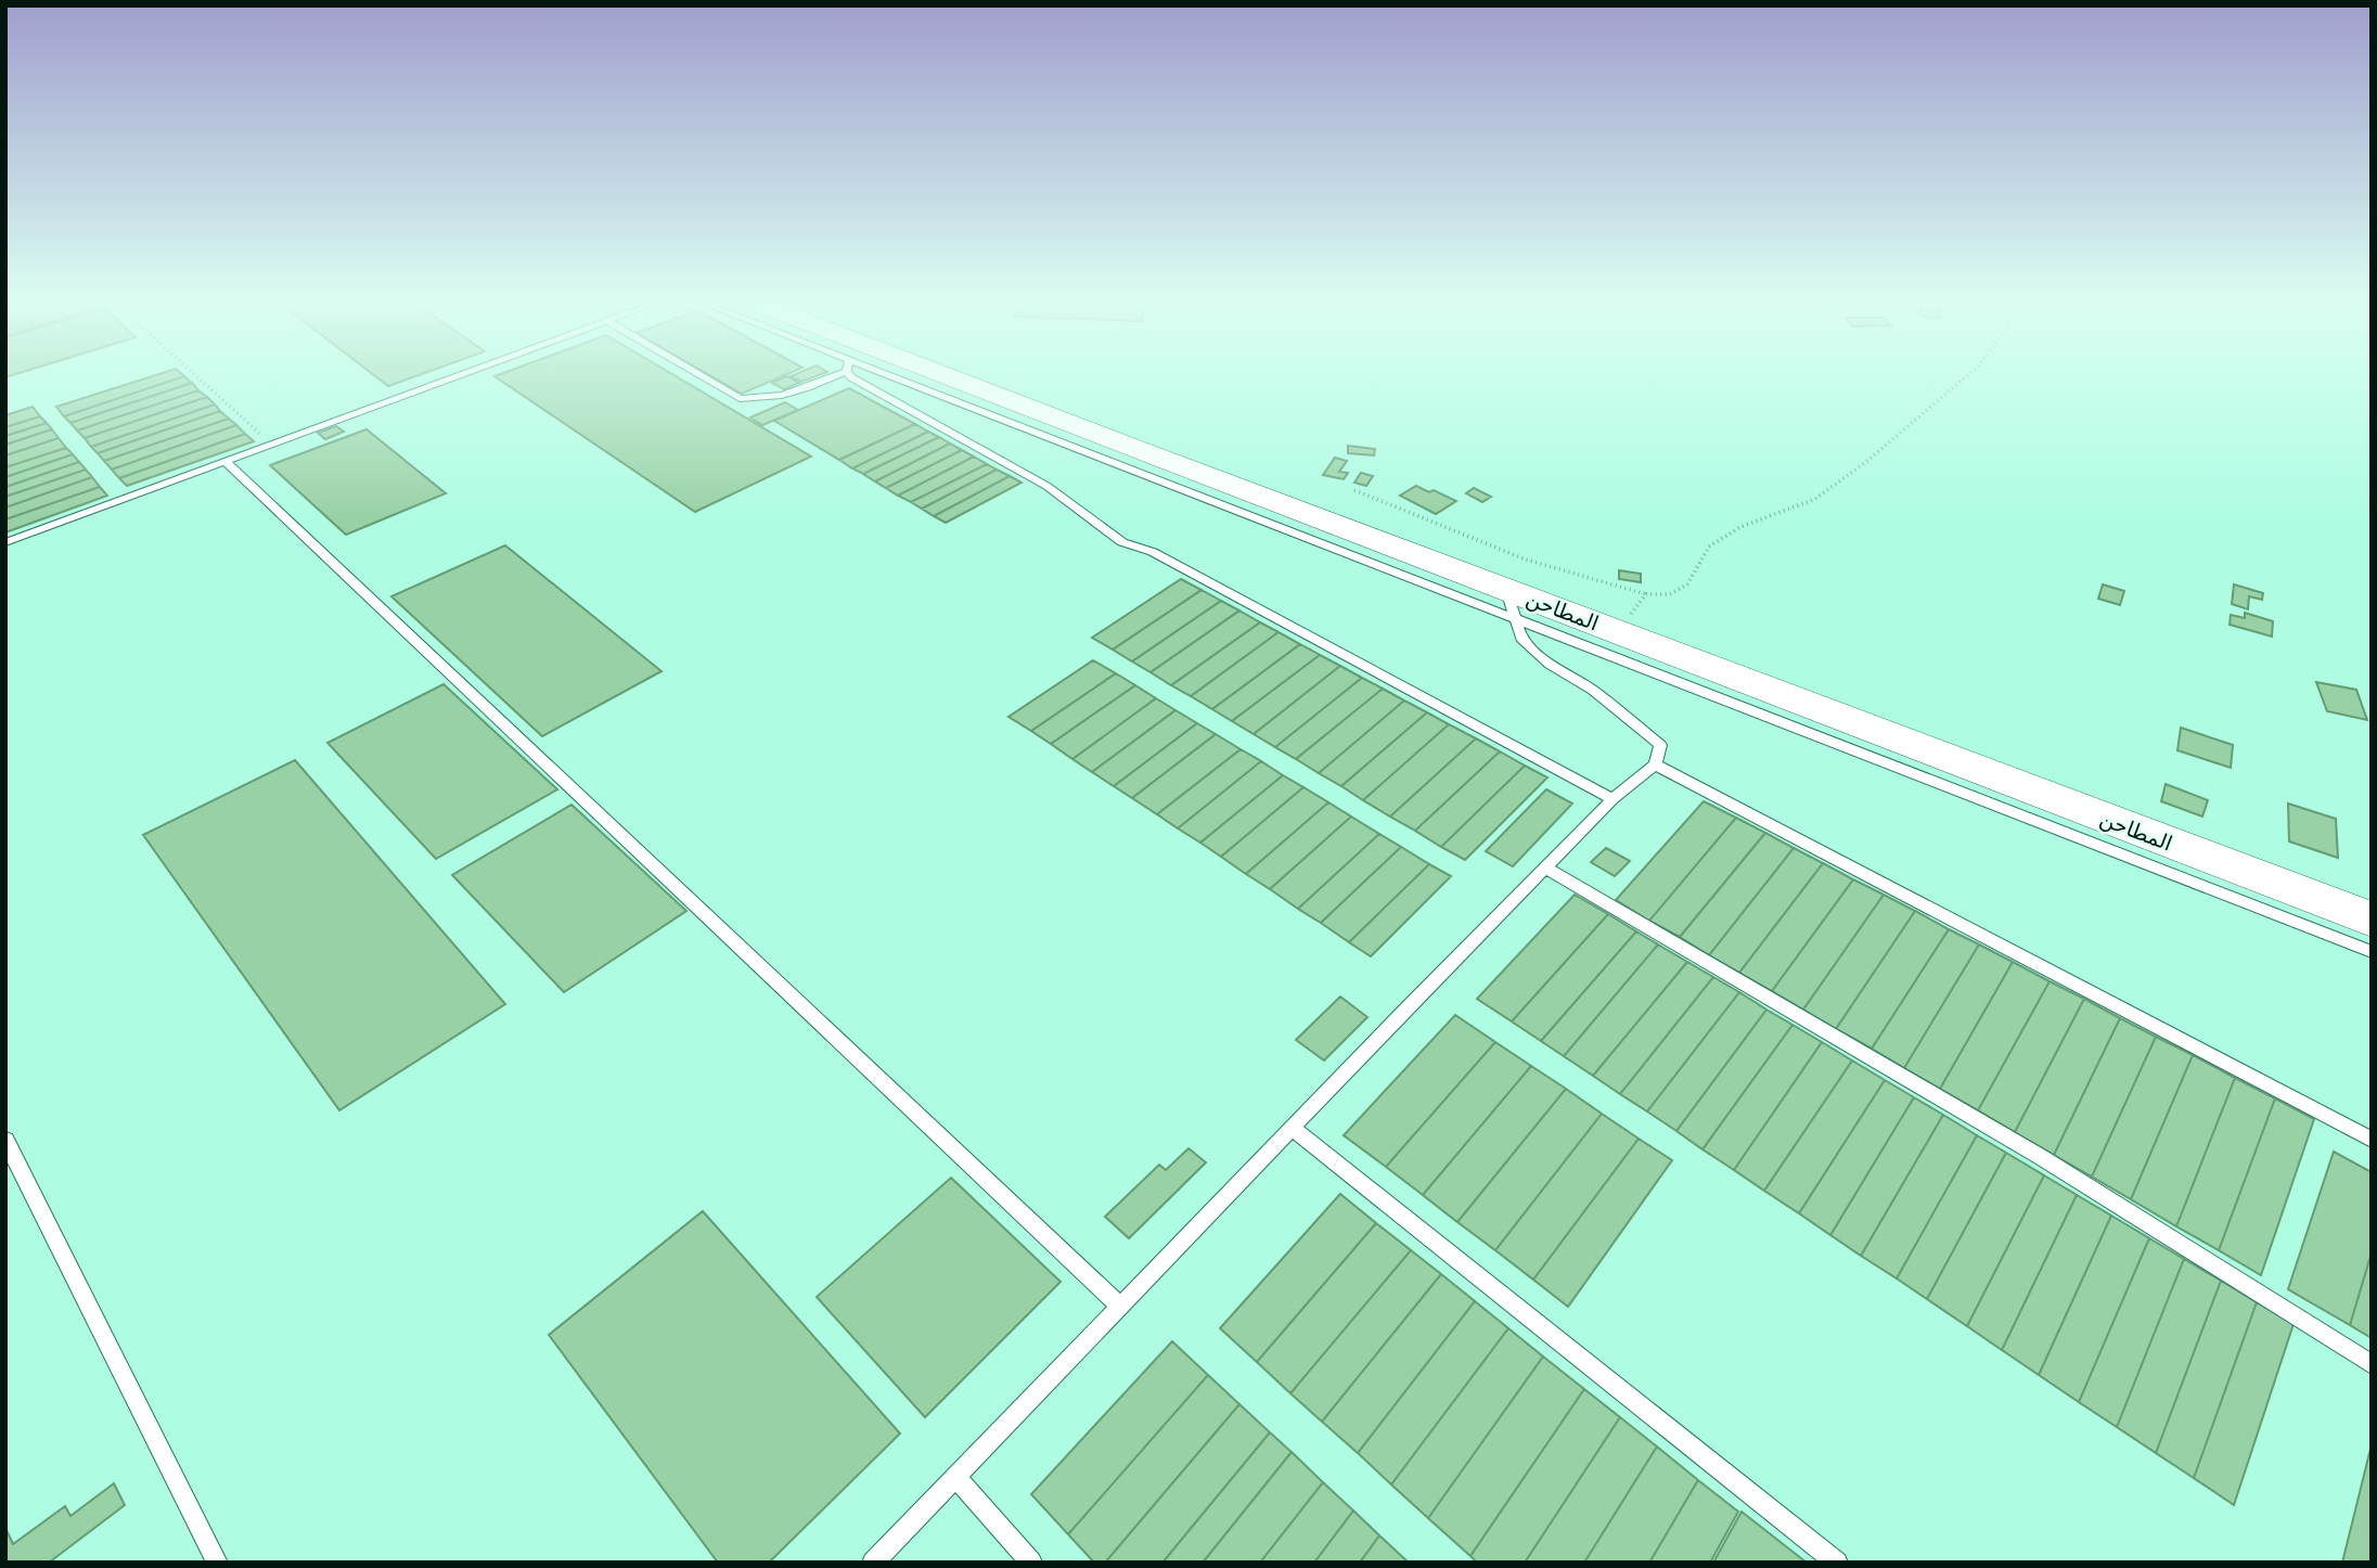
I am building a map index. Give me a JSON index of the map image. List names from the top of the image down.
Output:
{
  "streets": {
    "main road": ["المطاحن"]
  }
}
